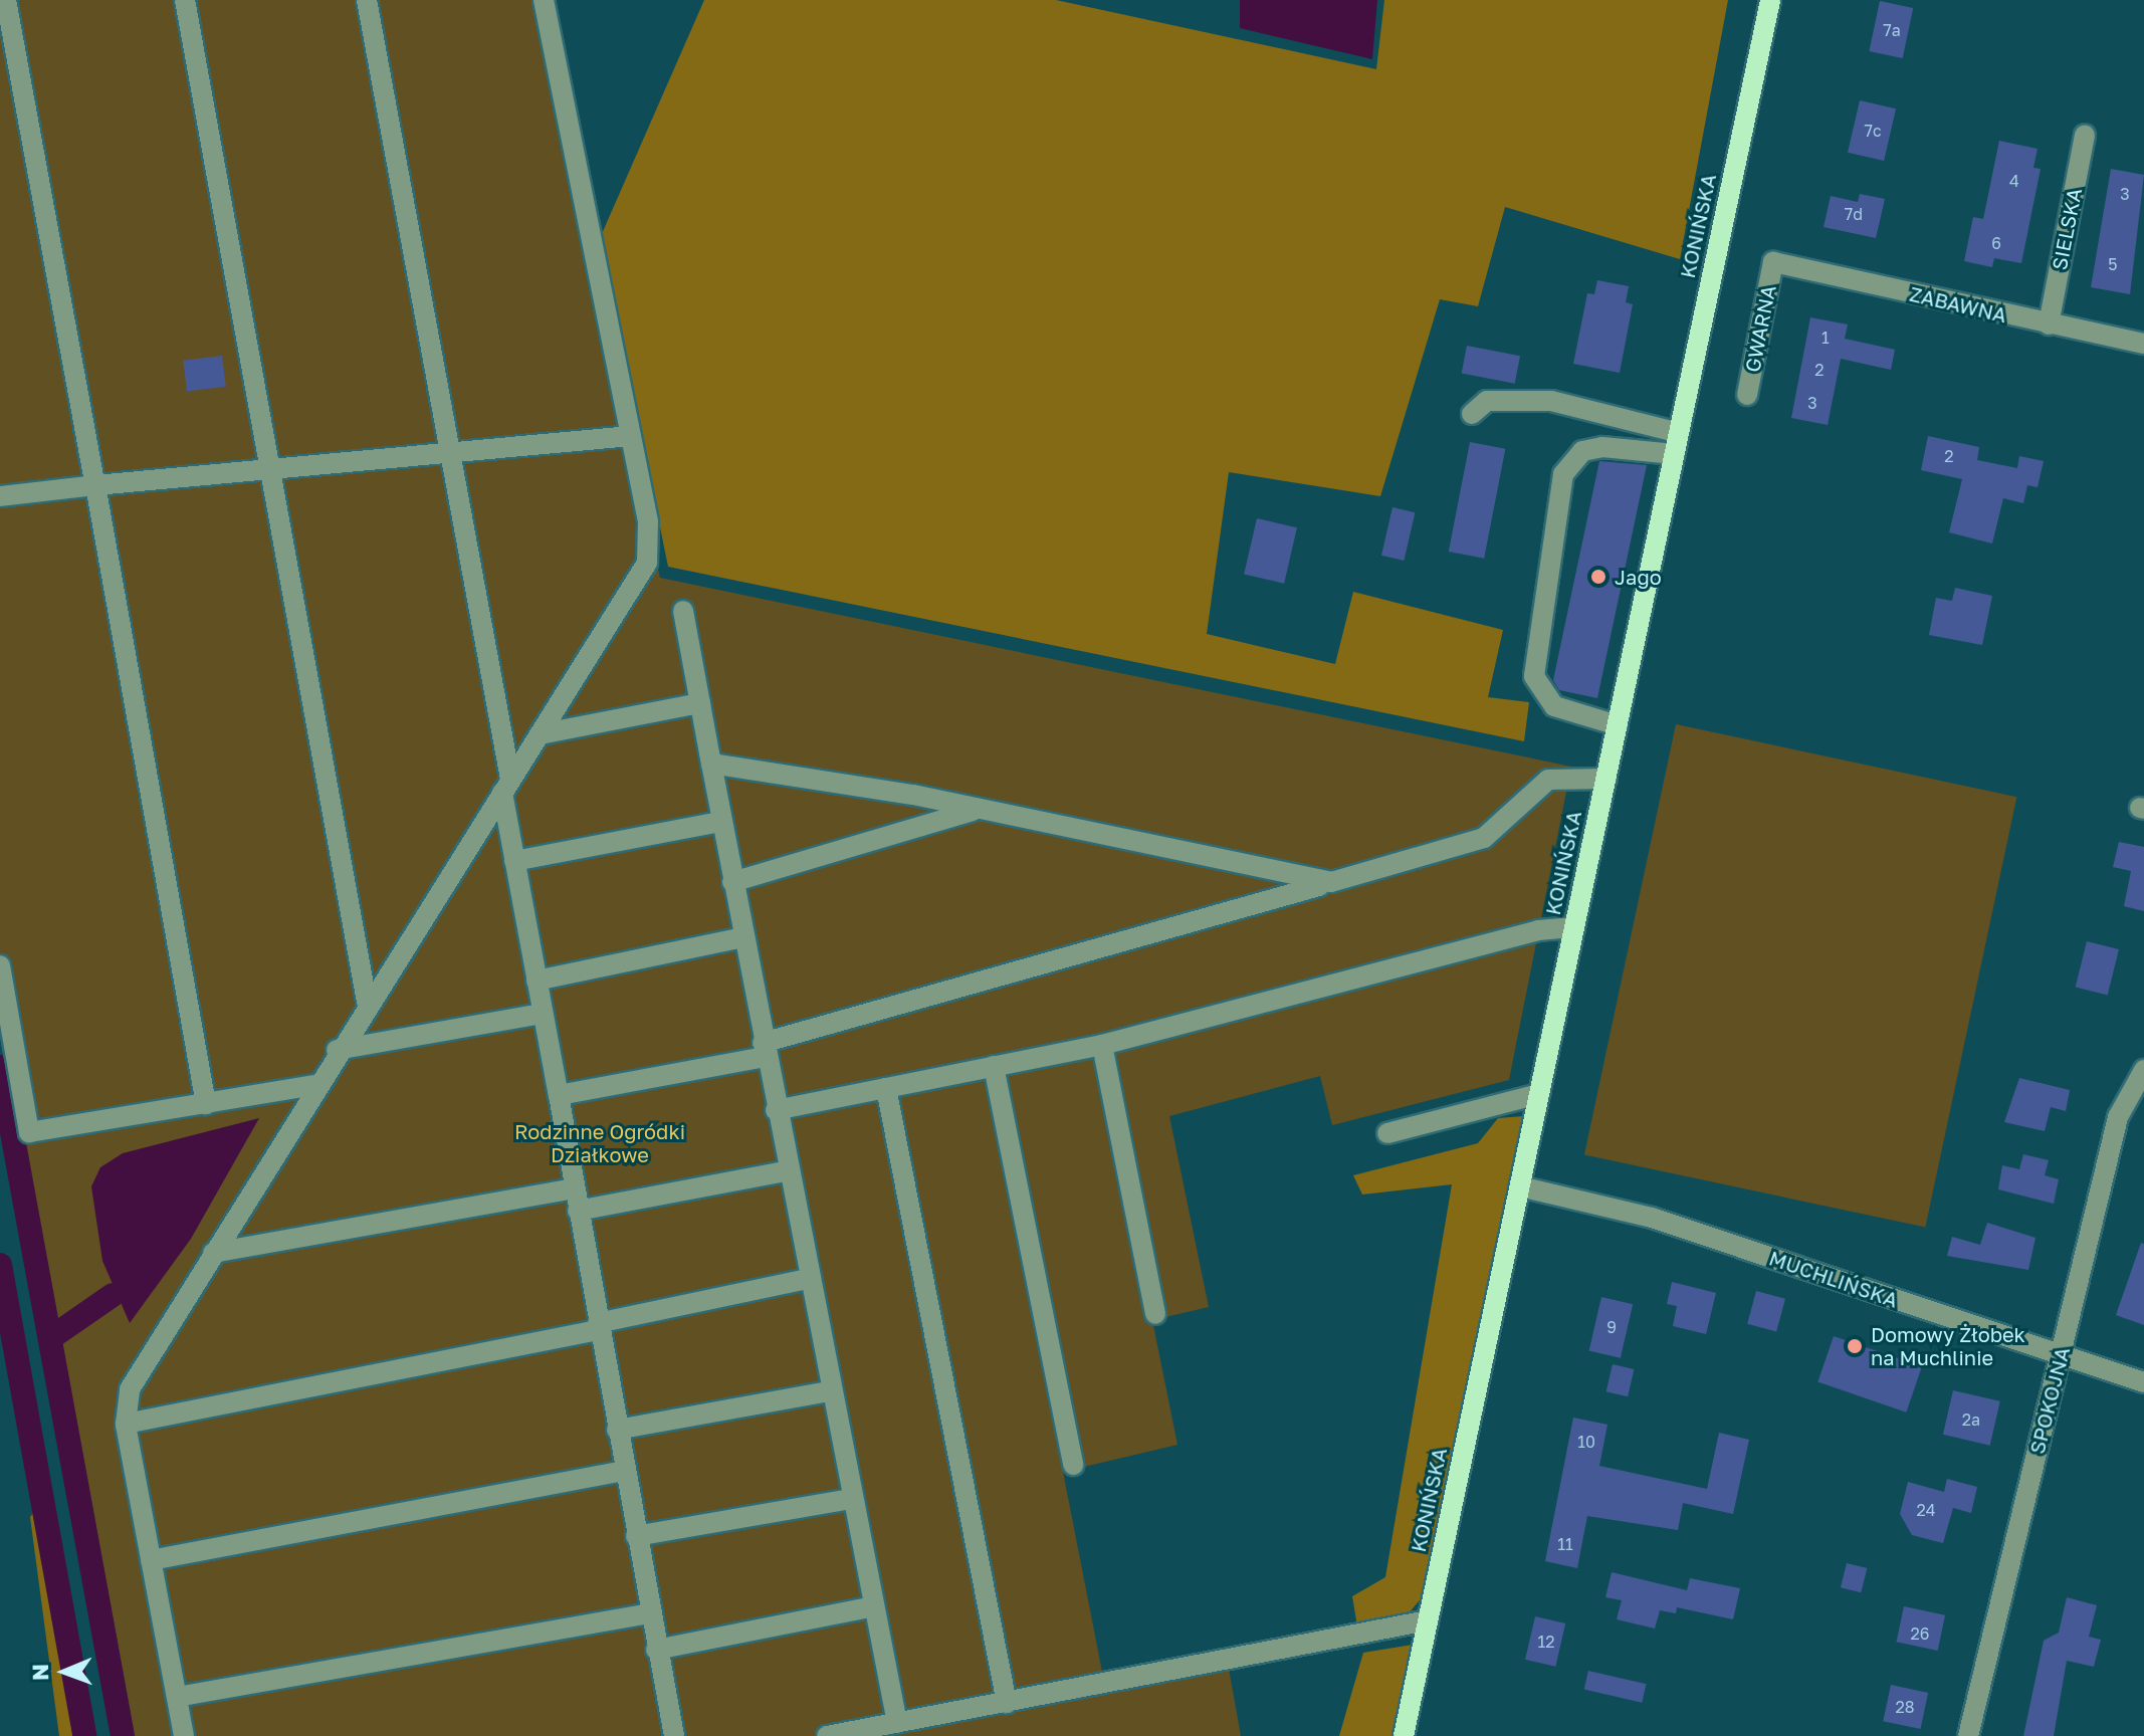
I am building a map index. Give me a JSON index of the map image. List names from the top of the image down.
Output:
{
  "streets": {
    "main road": ["KONIŃSKA"],
    "street": [
      "SIELSKA",
      "ZABAWNA",
      "GWARNA",
      "MUCHLIŃSKA",
      "SPOKOJNA"
    ]
  },
  "crossings": [
    ["KONIŃSKA", "MUCHLIŃSKA"],
    ["SIELSKA", "ZABAWNA"],
    ["ZABAWNA", "GWARNA"],
    ["MUCHLIŃSKA", "SPOKOJNA"]
  ],
  "parks": ["Rodzinne Ogródki Działkowe"],
  "places": ["Jago", "Domowy Żłobek na Muchlinie"],
  "house_numbers": [
    "7a",
    "7c",
    "4",
    "3",
    "7d",
    "6",
    "5",
    "1",
    "2",
    "3",
    "2",
    "9",
    "2a",
    "10",
    "24",
    "11",
    "26",
    "12",
    "28"
  ],
  "north": "left"
}
